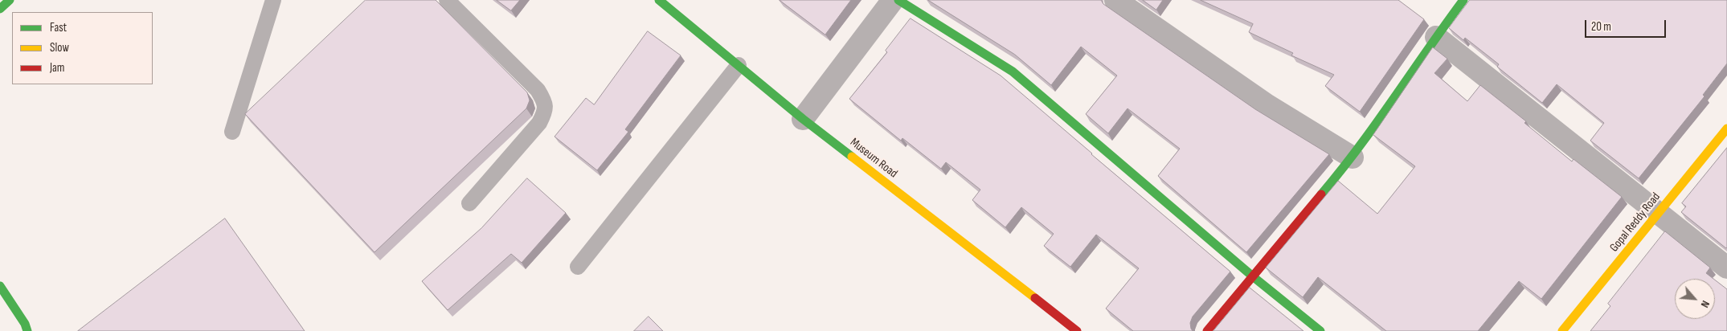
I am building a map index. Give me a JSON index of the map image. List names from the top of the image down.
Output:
{
  "streets": {
    "street": ["Museum Road", "Gopal Reddy Road"]
  },
  "legend": ["Fast", "Slow", "Jam"],
  "scale_bar": "20 m",
  "north": "bottom right"
}
